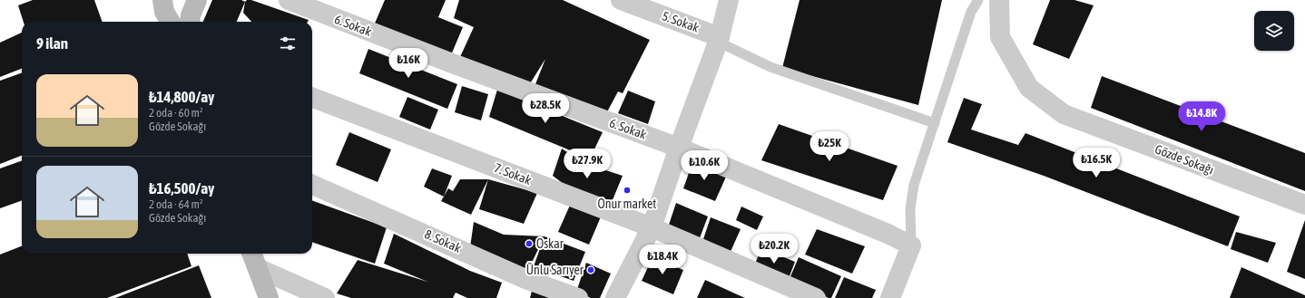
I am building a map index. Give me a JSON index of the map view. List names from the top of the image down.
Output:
{
  "streets": {
    "street": [
      "5. Sokak",
      "6. Sokak",
      "Gözde Sokağı",
      "7. Sokak",
      "8. Sokak"
    ]
  },
  "places": ["Onur market", "Oskar", "Ünlu Sarıyer"],
  "page": {
    "heading": "9 ilan",
    "price": [
      "₺16K",
      "₺28.5K",
      "₺14.8K",
      "₺25K",
      "₺16.5K",
      "₺27.9K",
      "₺10.6K",
      "₺20.2K",
      "₺18.4K"
    ],
    "list": [
      {
        "name": "₺14,800/ay",
        "note": "2 oda · 60 m² · Gözde Sokağı"
      },
      {
        "name": "₺16,500/ay",
        "note": "2 oda · 64 m² · Gözde Sokağı"
      }
    ]
  }
}
